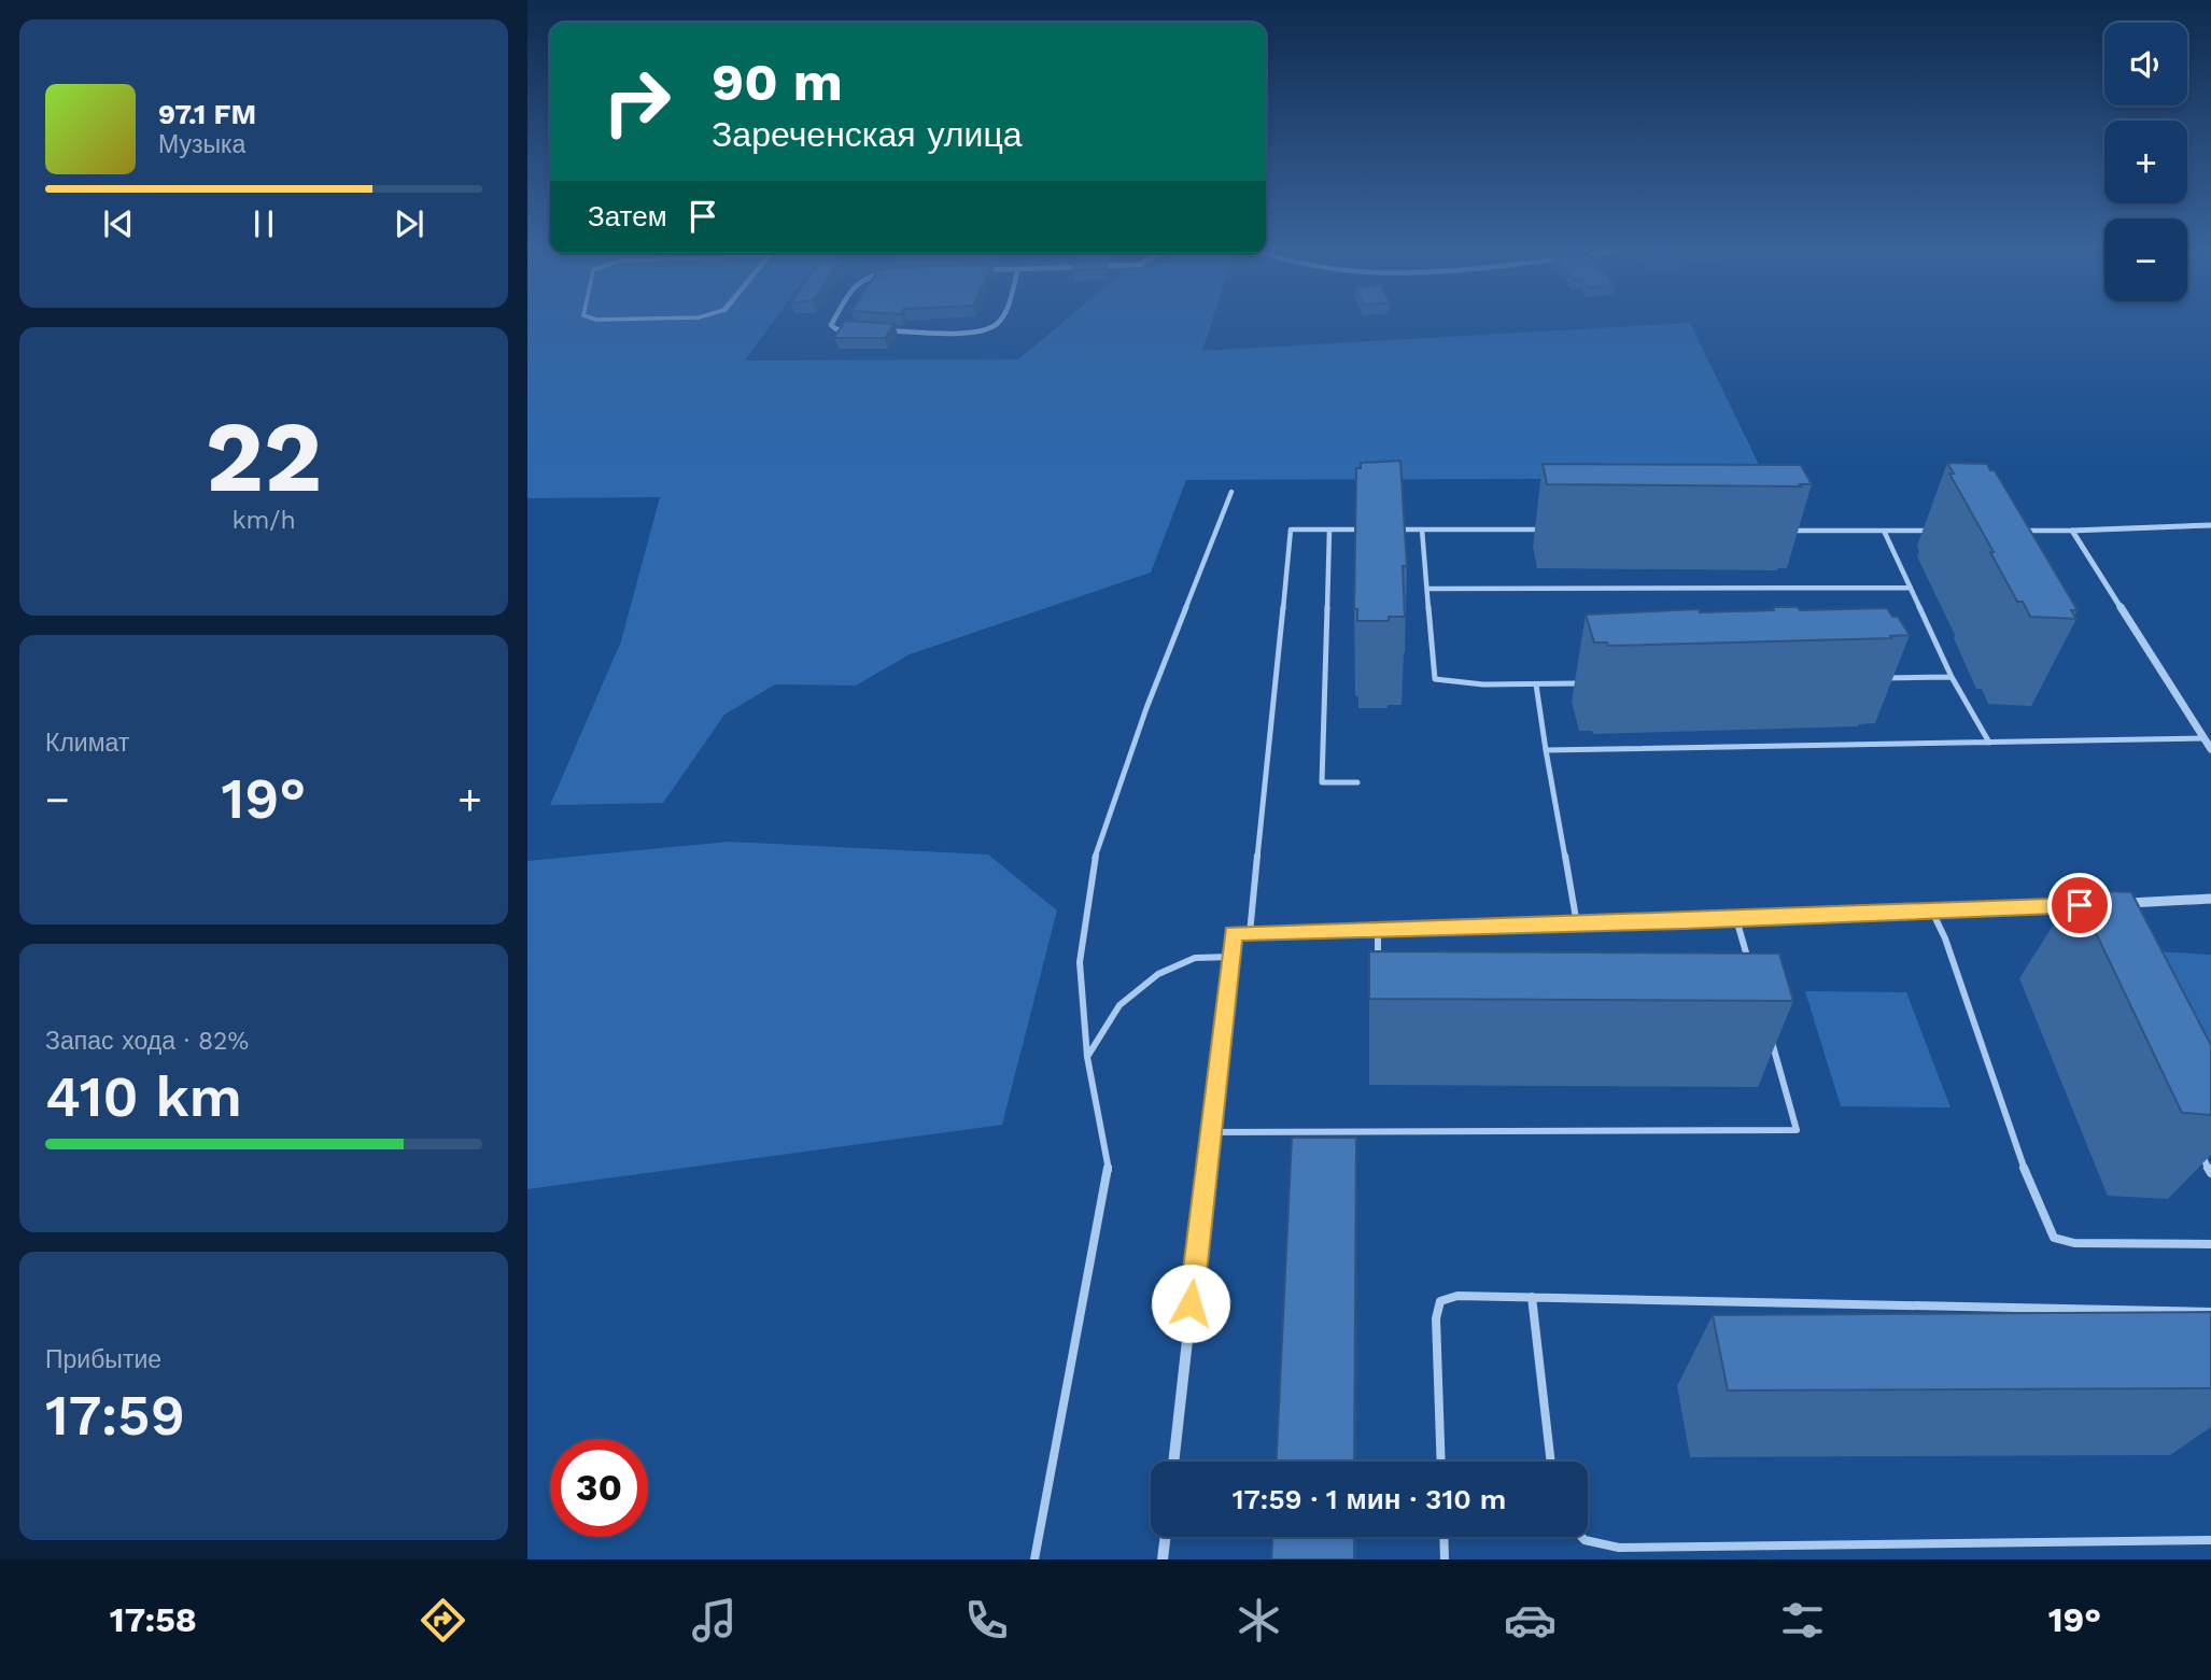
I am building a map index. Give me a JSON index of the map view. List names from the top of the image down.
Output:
{
  "page": {
    "map_buttons": ["+", "−"],
    "turn": ["90 m", "Зареченская улица"],
    "song": ["97.1 FM", "Музыка"],
    "then": "Затем",
    "tile": [
      ["22", "km/h"],
      "Климат",
      ["Запас хода · 82%", "410 km"],
      ["Прибытие", "17:59"]
    ],
    "heat": ["−", "19°", "+"],
    "limit": "30",
    "trip": "17:59 · 1 мин · 310 m",
    "tabs": ["17:58", "19°"]
  }
}
